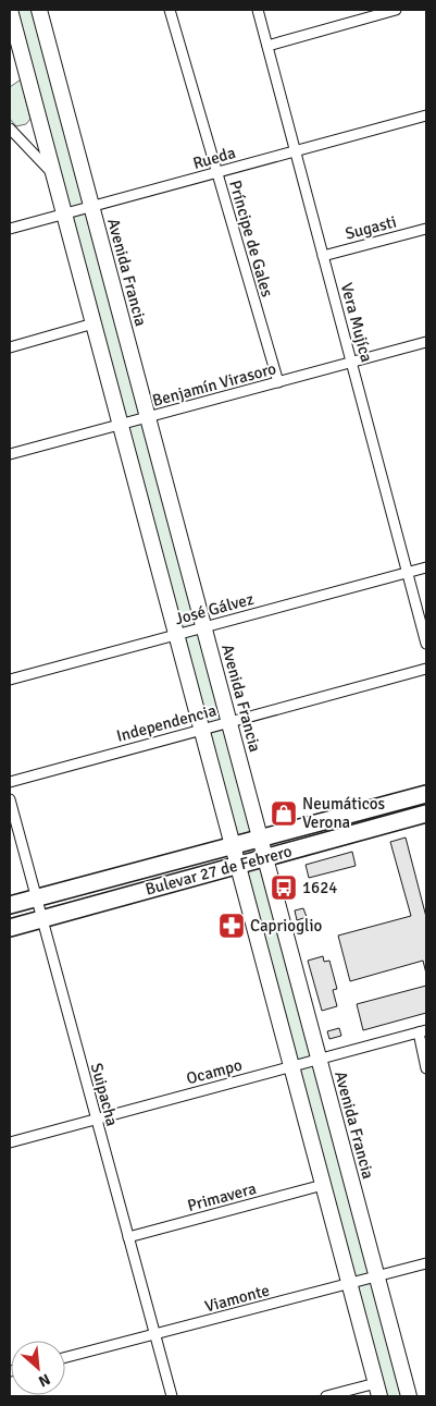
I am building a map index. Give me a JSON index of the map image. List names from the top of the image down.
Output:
{
  "streets": {
    "main road": ["Avenida Francia", "Bulevar 27 de Febrero"],
    "street": [
      "Rueda",
      "Sugasti",
      "Príncipe de Gales",
      "Vera Mujíca",
      "Benjamín Virasoro",
      "José Gálvez",
      "Independencia",
      "Ocampo",
      "Suipacha",
      "Primavera",
      "Viamonte"
    ]
  },
  "crossings": [
    ["Rueda", "Príncipe de Gales"],
    ["Rueda", "Avenida Francia"],
    ["Rueda", "Vera Mujíca"],
    ["Sugasti", "Vera Mujíca"],
    ["Príncipe de Gales", "Benjamín Virasoro"],
    ["Avenida Francia", "Benjamín Virasoro"],
    ["Avenida Francia", "José Gálvez"],
    ["Avenida Francia", "Independencia"],
    ["Avenida Francia", "Bulevar 27 de Febrero"],
    ["Avenida Francia", "Ocampo"],
    ["Avenida Francia", "Viamonte"],
    ["Vera Mujíca", "Benjamín Virasoro"],
    ["Vera Mujíca", "José Gálvez"],
    ["Bulevar 27 de Febrero", "Suipacha"],
    ["Ocampo", "Suipacha"],
    ["Suipacha", "Primavera"],
    ["Suipacha", "Viamonte"]
  ],
  "places": {
    "shop": ["Neumáticos Verona"],
    "bus stop": ["1624"],
    "pharmacy": ["Caprioglio"]
  },
  "north": "bottom right"
}
